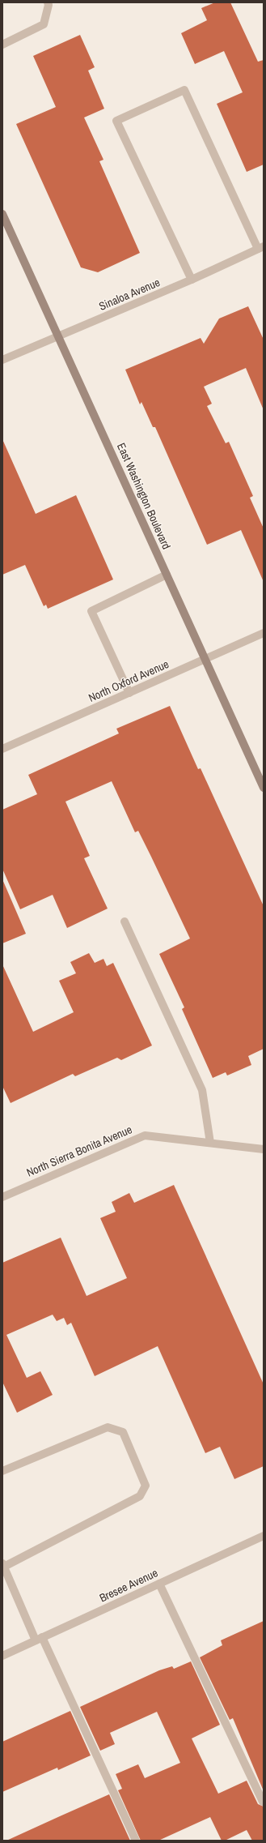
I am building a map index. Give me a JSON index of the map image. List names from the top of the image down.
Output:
{
  "streets": {
    "main road": ["East Washington Boulevard"],
    "street": [
      "Sinaloa Avenue",
      "North Oxford Avenue",
      "North Sierra Bonita Avenue",
      "Bresee Avenue"
    ]
  },
  "crossings": [
    ["Sinaloa Avenue", "East Washington Boulevard"],
    ["East Washington Boulevard", "North Oxford Avenue"]
  ]
}
